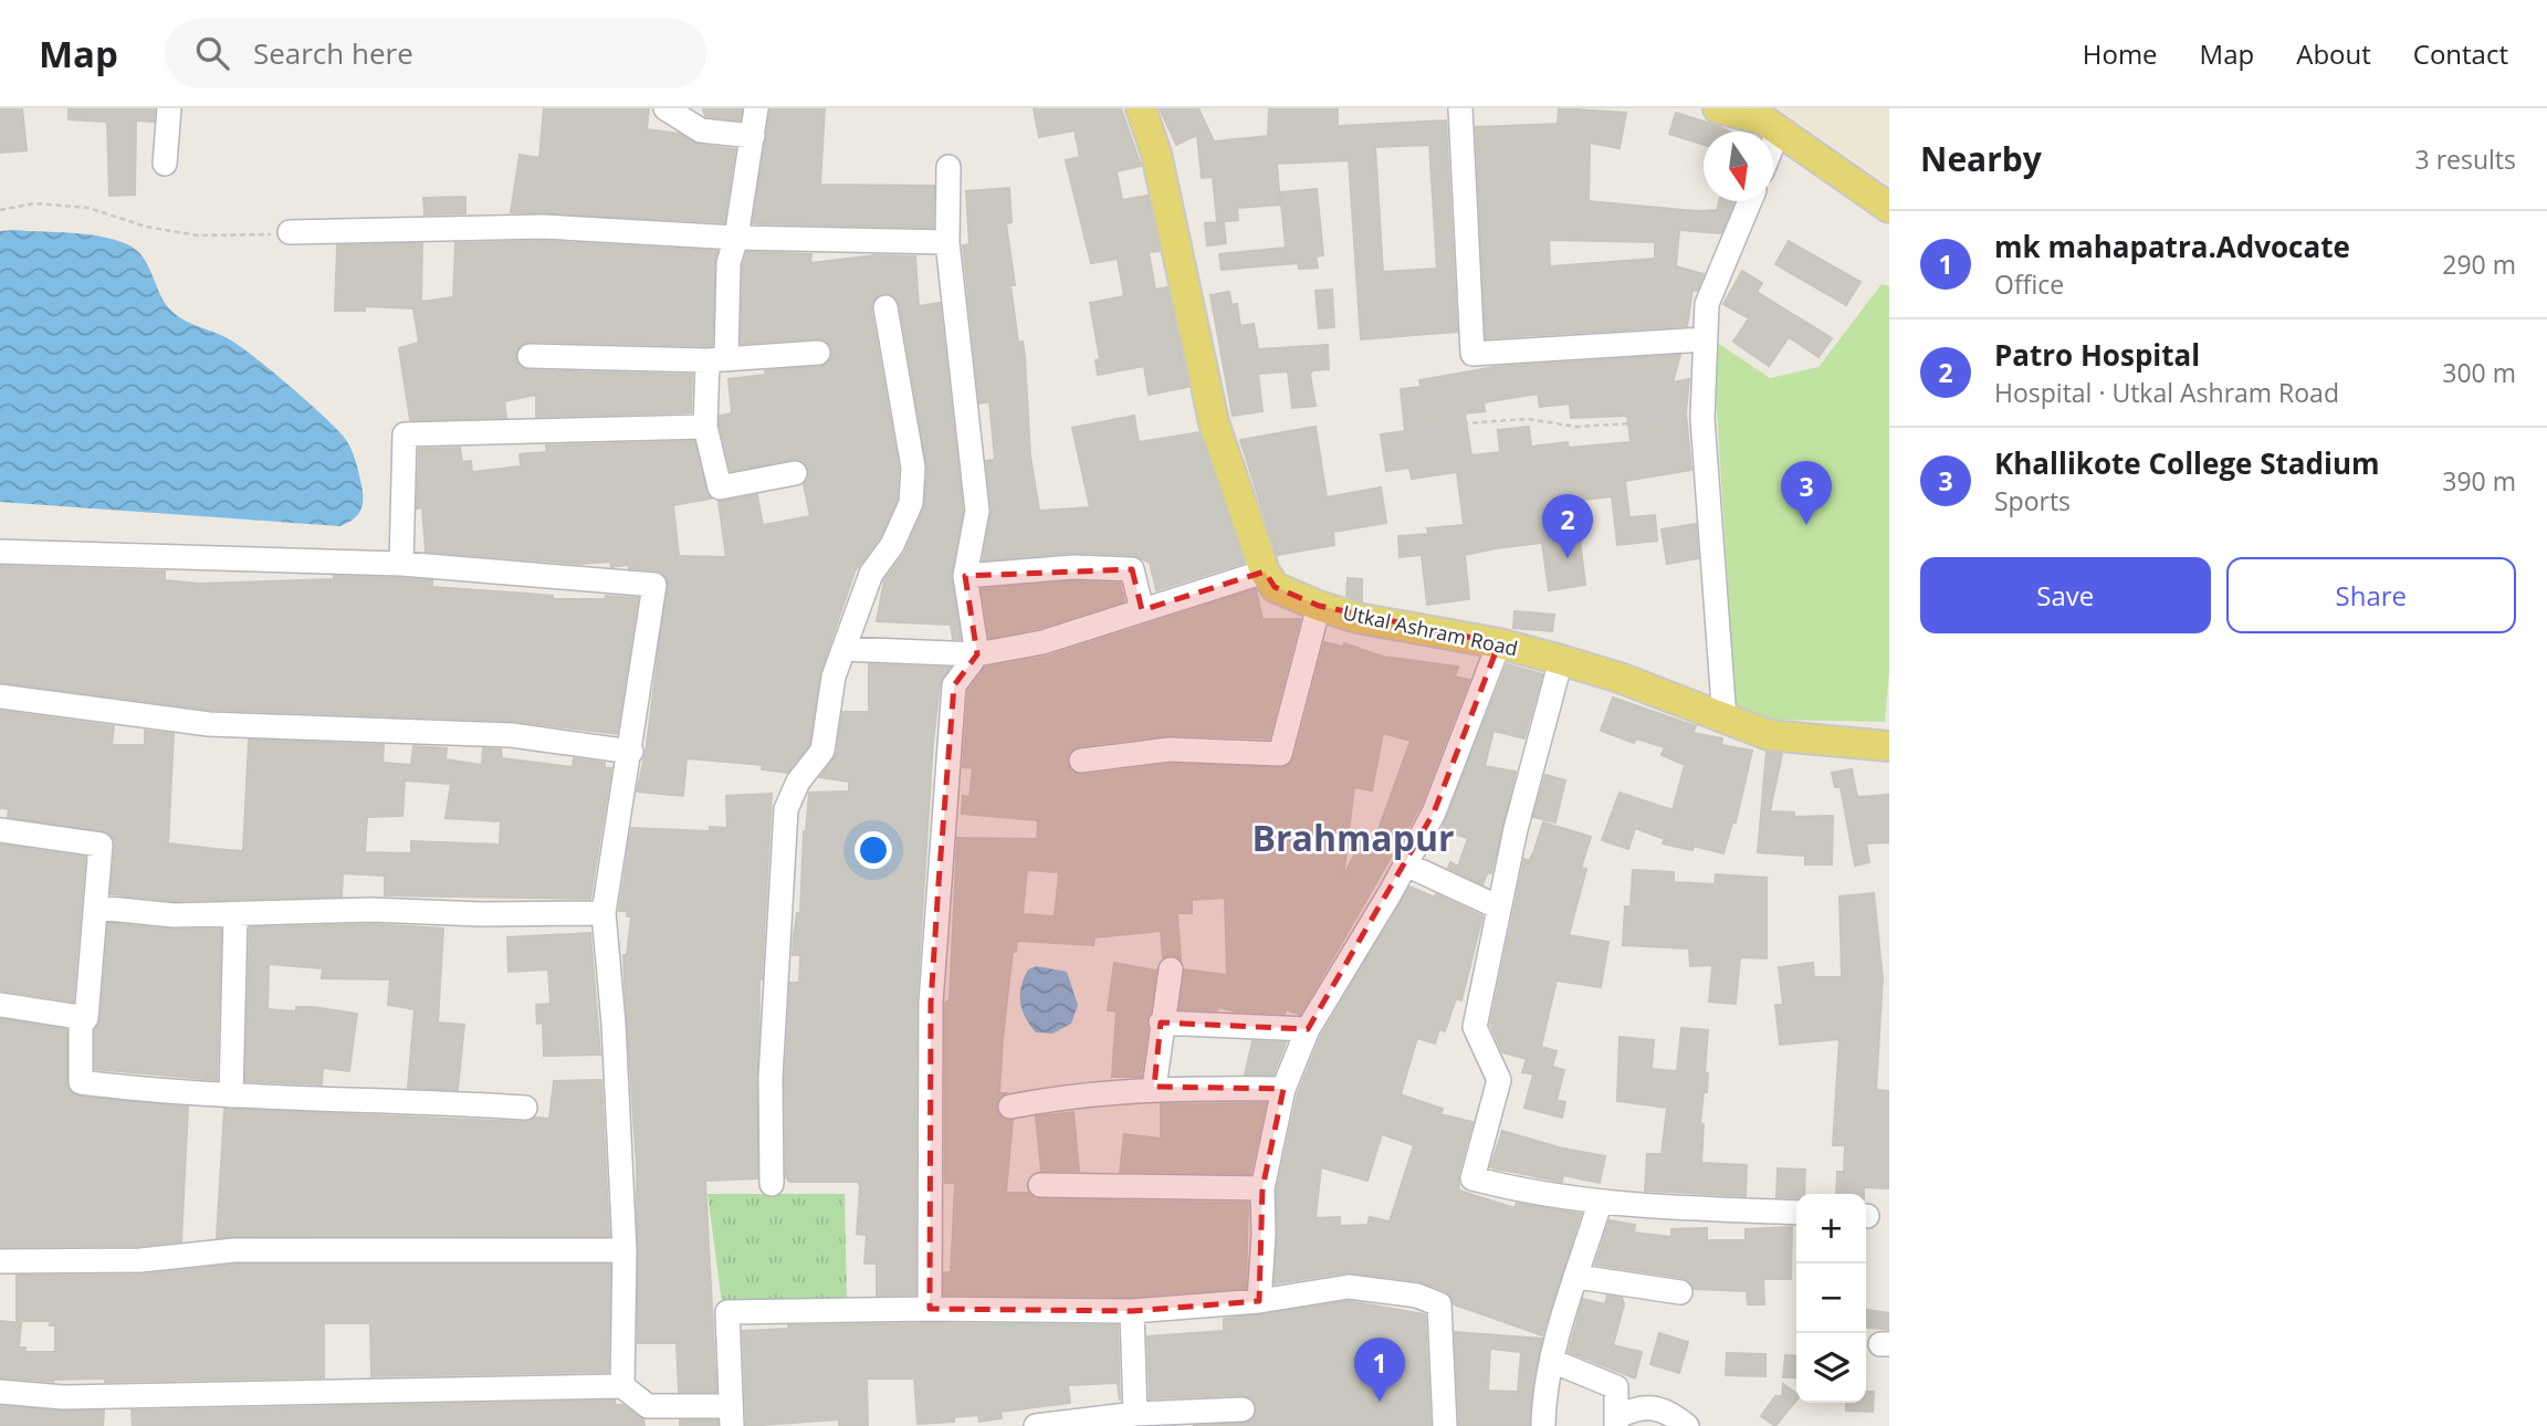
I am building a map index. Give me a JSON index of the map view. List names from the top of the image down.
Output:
{
  "streets": {
    "main road": ["Utkal Ashram Road"]
  },
  "districts": ["Brahmapur"],
  "north": "bottom",
  "page": {
    "header": "Map",
    "search": "Search here",
    "nav": [
      "Home",
      "Map",
      "About",
      "Contact"
    ],
    "heading": ["Nearby", "3 results"],
    "list": [
      {
        "mark": "1",
        "name": "mk mahapatra.Advocate",
        "note": "Office",
        "value": "290 m"
      },
      {
        "mark": "2",
        "name": "Patro Hospital",
        "note": "Hospital · Utkal Ashram Road",
        "value": "300 m"
      },
      {
        "mark": "3",
        "name": "Khallikote College Stadium",
        "note": "Sports",
        "value": "390 m"
      }
    ],
    "pins": ["3", "2", "1"],
    "buttons": ["Save", "Share"],
    "map_buttons": ["+", "−"]
  }
}
